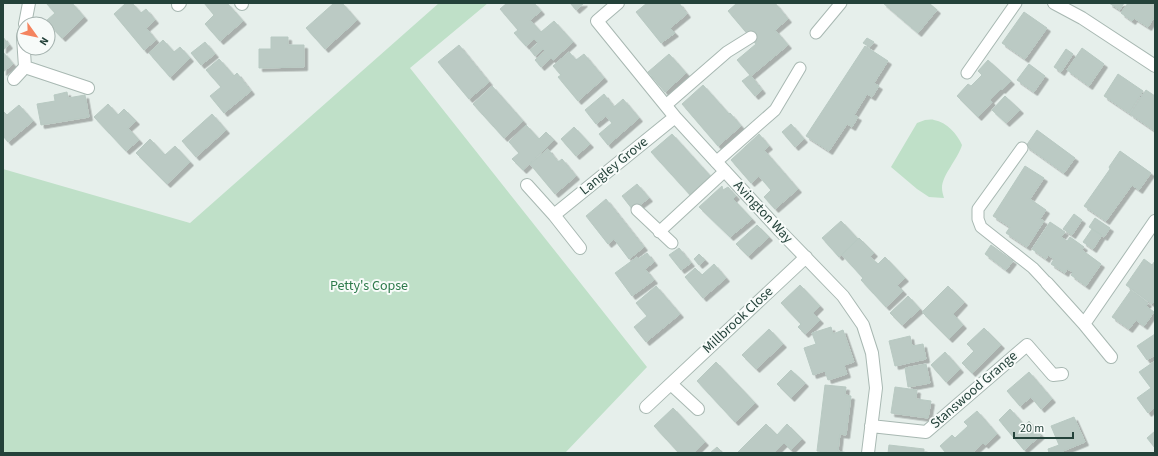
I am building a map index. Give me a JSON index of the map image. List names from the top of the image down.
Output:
{
  "streets": {
    "street": [
      "Langley Grove",
      "Avington Way",
      "Millbrook Close",
      "Stanswood Grange"
    ]
  },
  "crossings": [
    ["Langley Grove", "Avington Way"],
    ["Avington Way", "Millbrook Close"],
    ["Avington Way", "Stanswood Grange"]
  ],
  "parks": ["Petty's Copse"],
  "scale_bar": "20 m",
  "north": "bottom right"
}
